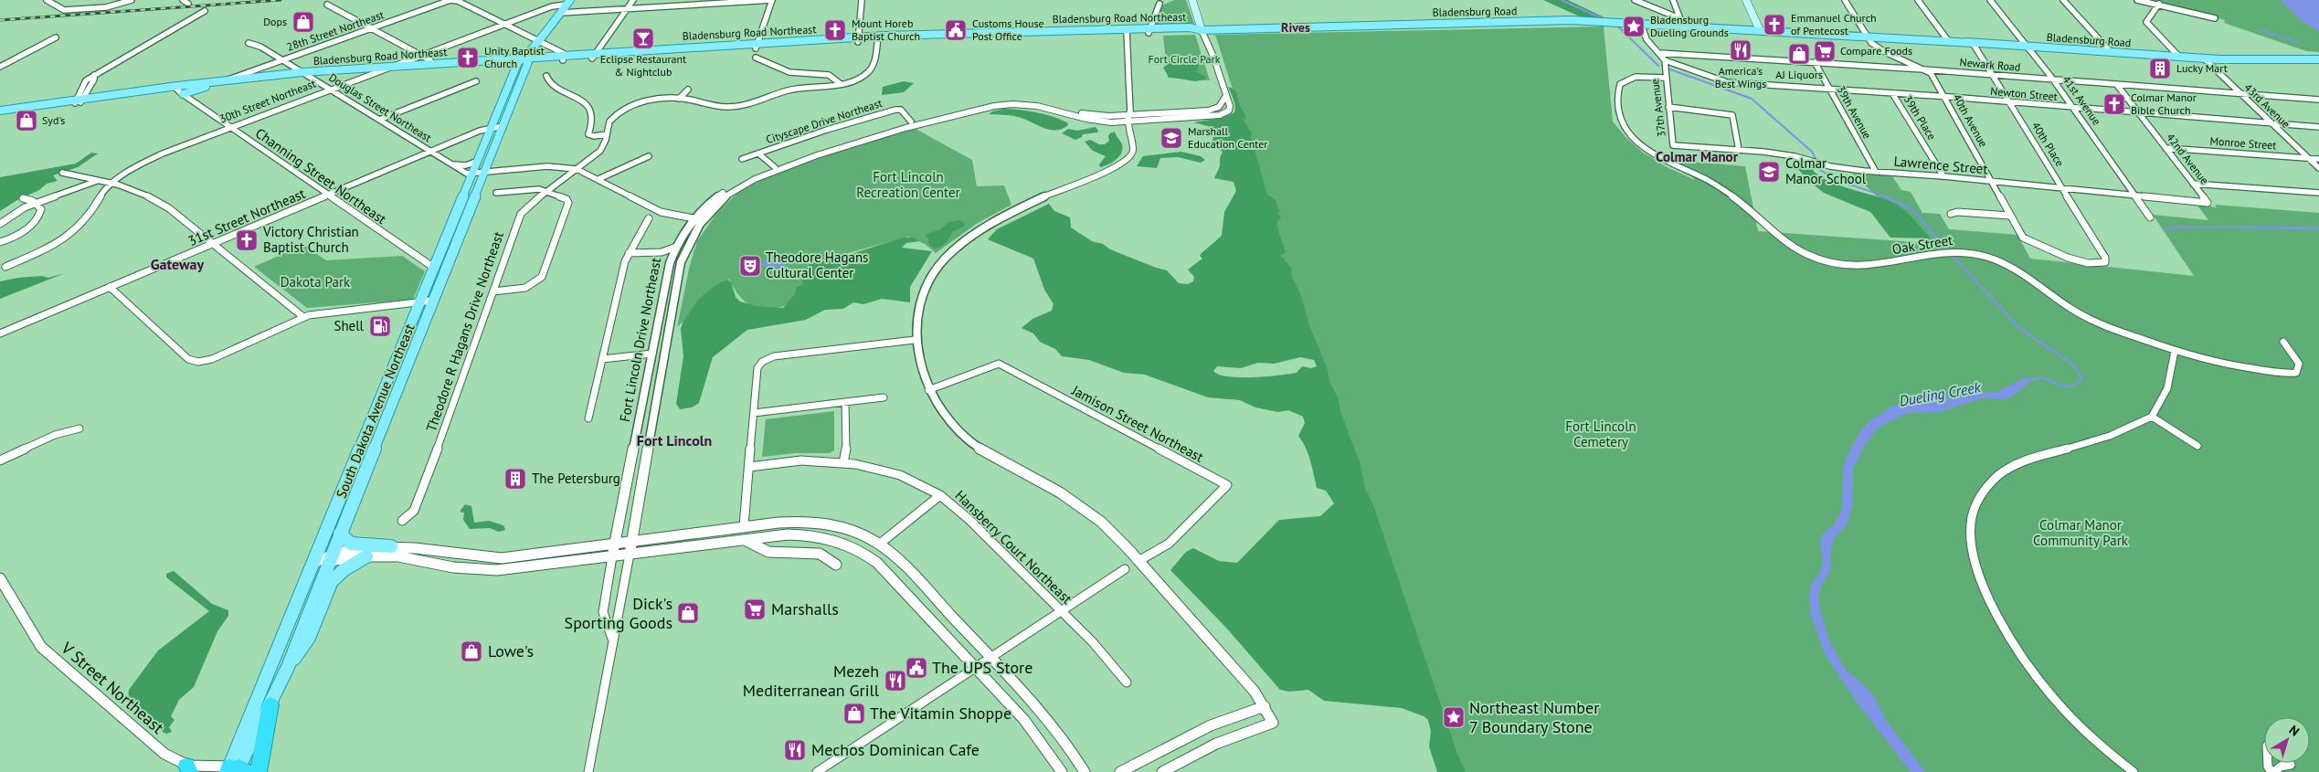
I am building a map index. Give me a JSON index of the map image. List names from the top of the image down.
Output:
{
  "streets": {
    "main road": ["Bladensburg Road", "Bladensburg Road Northeast", "South Dakota Avenue Northeast"],
    "street": [
      "28th Street Northeast",
      "Newark Road",
      "Newton Street",
      "41st Avenue",
      "30th Street Northeast",
      "43rd Avenue",
      "Douglas Street Northeast",
      "37th Avenue",
      "39th Avenue",
      "39th Place",
      "40th Avenue",
      "Cityscape Drive Northeast",
      "Monroe Street",
      "40th Place",
      "42nd Avenue",
      "Lawrence Street",
      "Channing Street Northeast",
      "31st Street Northeast",
      "Oak Street",
      "Theodore R Hagans Drive Northeast",
      "Fort Lincoln Drive Northeast",
      "Jamison Street Northeast",
      "Hansberry Court Northeast",
      "V Street Northeast"
    ]
  },
  "crossings": [
    ["Bladensburg Road", "Bladensburg Road Northeast"],
    ["Bladensburg Road", "41st Avenue"],
    ["Bladensburg Road", "43rd Avenue"],
    ["Bladensburg Road", "40th Avenue"],
    ["Bladensburg Road", "40th Place"],
    ["Bladensburg Road", "Fort Lincoln Drive Northeast"],
    ["Bladensburg Road Northeast", "28th Street Northeast"],
    ["Bladensburg Road Northeast", "30th Street Northeast"],
    ["Bladensburg Road Northeast", "Douglas Street Northeast"],
    ["Bladensburg Road Northeast", "Channing Street Northeast"],
    ["Bladensburg Road Northeast", "Theodore R Hagans Drive Northeast"],
    ["Bladensburg Road Northeast", "Fort Lincoln Drive Northeast"],
    ["Bladensburg Road Northeast", "South Dakota Avenue Northeast"],
    ["28th Street Northeast", "Douglas Street Northeast"],
    ["Newark Road", "41st Avenue"],
    ["Newark Road", "43rd Avenue"],
    ["Newark Road", "39th Avenue"],
    ["Newark Road", "40th Avenue"],
    ["Newark Road", "40th Place"],
    ["Newark Road", "42nd Avenue"],
    ["Newton Street", "41st Avenue"],
    ["Newton Street", "43rd Avenue"],
    ["Newton Street", "37th Avenue"],
    ["Newton Street", "39th Avenue"],
    ["Newton Street", "39th Place"],
    ["Newton Street", "40th Avenue"],
    ["Newton Street", "40th Place"],
    ["Newton Street", "42nd Avenue"],
    ["41st Avenue", "Lawrence Street"],
    ["30th Street Northeast", "Douglas Street Northeast"],
    ["30th Street Northeast", "Channing Street Northeast"],
    ["30th Street Northeast", "South Dakota Avenue Northeast"],
    ["43rd Avenue", "Monroe Street"],
    ["Douglas Street Northeast", "31st Street Northeast"],
    ["Douglas Street Northeast", "South Dakota Avenue Northeast"],
    ["37th Avenue", "Lawrence Street"],
    ["37th Avenue", "Oak Street"],
    ["39th Avenue", "Lawrence Street"],
    ["39th Place", "Lawrence Street"],
    ["40th Avenue", "40th Place"],
    ["40th Avenue", "Lawrence Street"],
    ["Cityscape Drive Northeast", "Fort Lincoln Drive Northeast"],
    ["Monroe Street", "42nd Avenue"],
    ["40th Place", "Lawrence Street"],
    ["42nd Avenue", "Lawrence Street"],
    ["Channing Street Northeast", "31st Street Northeast"],
    ["Channing Street Northeast", "South Dakota Avenue Northeast"],
    ["31st Street Northeast", "South Dakota Avenue Northeast"],
    ["South Dakota Avenue Northeast", "V Street Northeast"]
  ],
  "districts": [
    "Rives",
    "Colmar Manor",
    "Gateway",
    "Fort Lincoln"
  ],
  "water": ["Dueling Creek"],
  "parks": [
    "Fort Circle Park",
    "Fort Lincoln Recreation Center",
    "Dakota Park",
    "Fort Lincoln Cemetery",
    "Colmar Manor Community Park"
  ],
  "places": {
    "shop": [
      "Dops",
      "AJ Liquors",
      "Syd's",
      "Dick's Sporting Goods",
      "Lowe's",
      "The Vitamin Shoppe"
    ],
    "church": [
      "Emmanuel Church of Pentecost",
      "Mount Horeb Baptist Church",
      "Unity Baptist Church",
      "Colmar Manor Bible Church",
      "Victory Christian Baptist Church"
    ],
    "place": ["Bladensburg Dueling Grounds", "Northeast Number 7 Boundary Stone"],
    "public building": ["Customs House Post Office", "The UPS Store"],
    "bar": ["Eclipse Restaurant & Nightclub"],
    "restaurant": ["America's Best Wings", "Mezeh Mediterranean Grill", "Mechos Dominican Cafe"],
    "supermarket": ["Compare Foods", "Marshalls"],
    "building": ["Lucky Mart", "The Petersburg"],
    "school or university": ["Marshall Education Center", "Colmar Manor School"],
    "theatre": ["Theodore Hagans Cultural Center"],
    "fuel station": ["Shell"]
  },
  "north": "top right"
}
